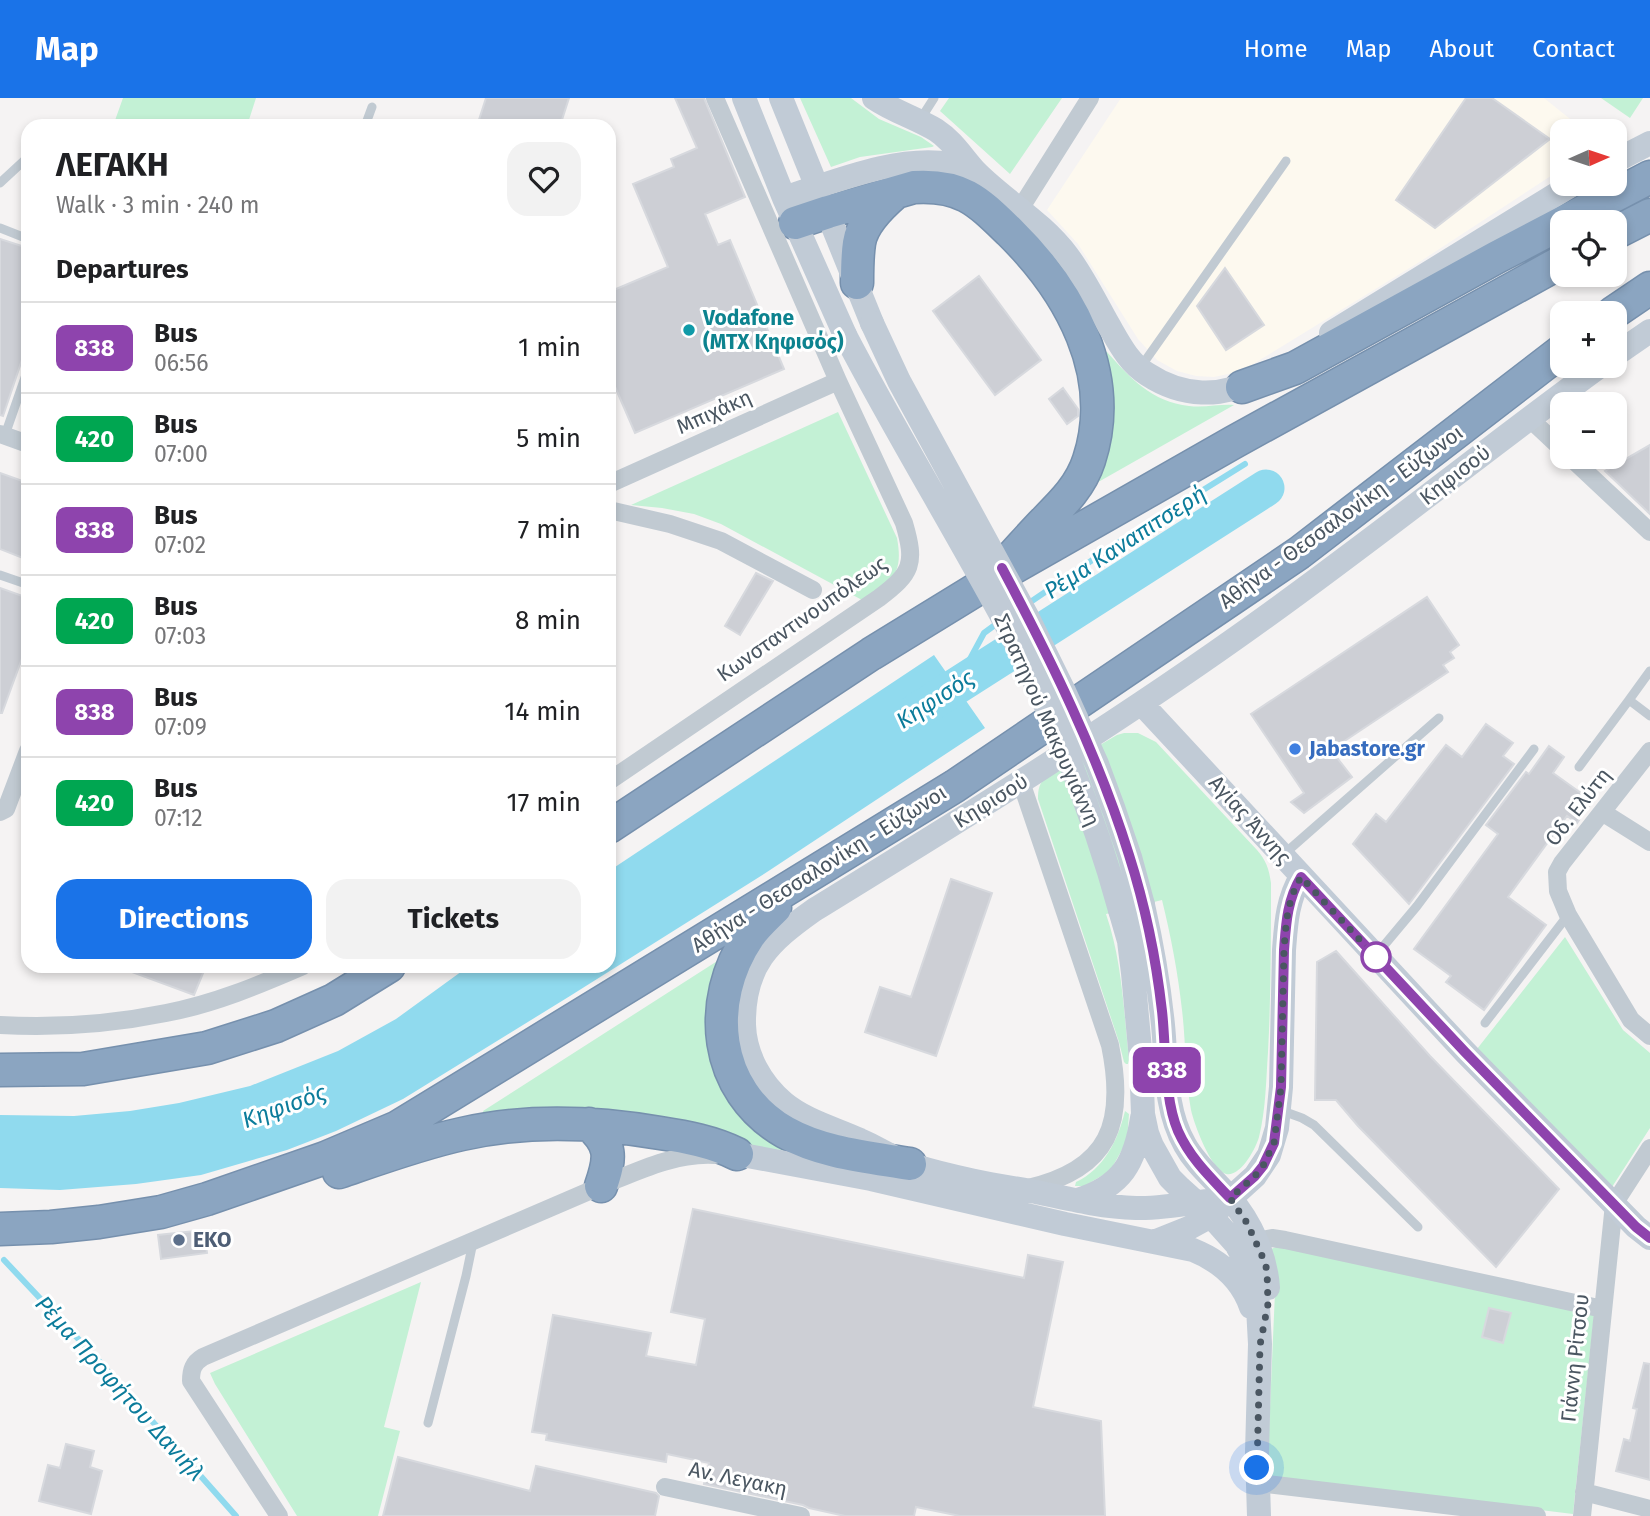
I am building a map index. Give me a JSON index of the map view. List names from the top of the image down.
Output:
{
  "streets": {
    "highway": ["Αθήνα - Θεσσαλονίκη - Εύζωνοι"],
    "street": [
      "Μπιχάκη",
      "Κηφισού",
      "Κωνσταντινουπόλεως",
      "Στρατηγού Μακρυγιάννη",
      "Οδ. Ελύτη",
      "Αγίας Άννης",
      "Γιάννη Ρίτσου",
      "Αν. Λεγακη"
    ]
  },
  "crossings": [
    ["Μπιχάκη", "Κωνσταντινουπόλεως"],
    ["Κηφισού", "Στρατηγού Μακρυγιάννη"],
    ["Κηφισού", "Αγίας Άννης"],
    ["Αγίας Άννης", "Γιάννη Ρίτσου"]
  ],
  "water": ["Ρέμα Καναπιτσερή", "Κηφισός", "Ρέμα Προφήτου Δανιήλ"],
  "places": ["Vodafone (MTX Κηφισός)", "Jabastore.gr", "EKO"],
  "lines": ["bus line 838"],
  "north": "right",
  "page": {
    "header": "Map",
    "nav": [
      "Home",
      "Map",
      "About",
      "Contact"
    ],
    "on_map": "838",
    "map_buttons": ["+", "−"],
    "heading": [
      ["ΛΕΓΑΚΗ", "Walk · 3 min · 240 m"],
      "Departures"
    ],
    "list": [
      {
        "mark": "838",
        "name": "Bus",
        "note": "06:56",
        "value": "1 min"
      },
      {
        "mark": "420",
        "name": "Bus",
        "note": "07:00",
        "value": "5 min"
      },
      {
        "mark": "838",
        "name": "Bus",
        "note": "07:02",
        "value": "7 min"
      },
      {
        "mark": "420",
        "name": "Bus",
        "note": "07:03",
        "value": "8 min"
      },
      {
        "mark": "838",
        "name": "Bus",
        "note": "07:09",
        "value": "14 min"
      },
      {
        "mark": "420",
        "name": "Bus",
        "note": "07:12",
        "value": "17 min"
      }
    ],
    "buttons": ["Directions", "Tickets"]
  }
}
